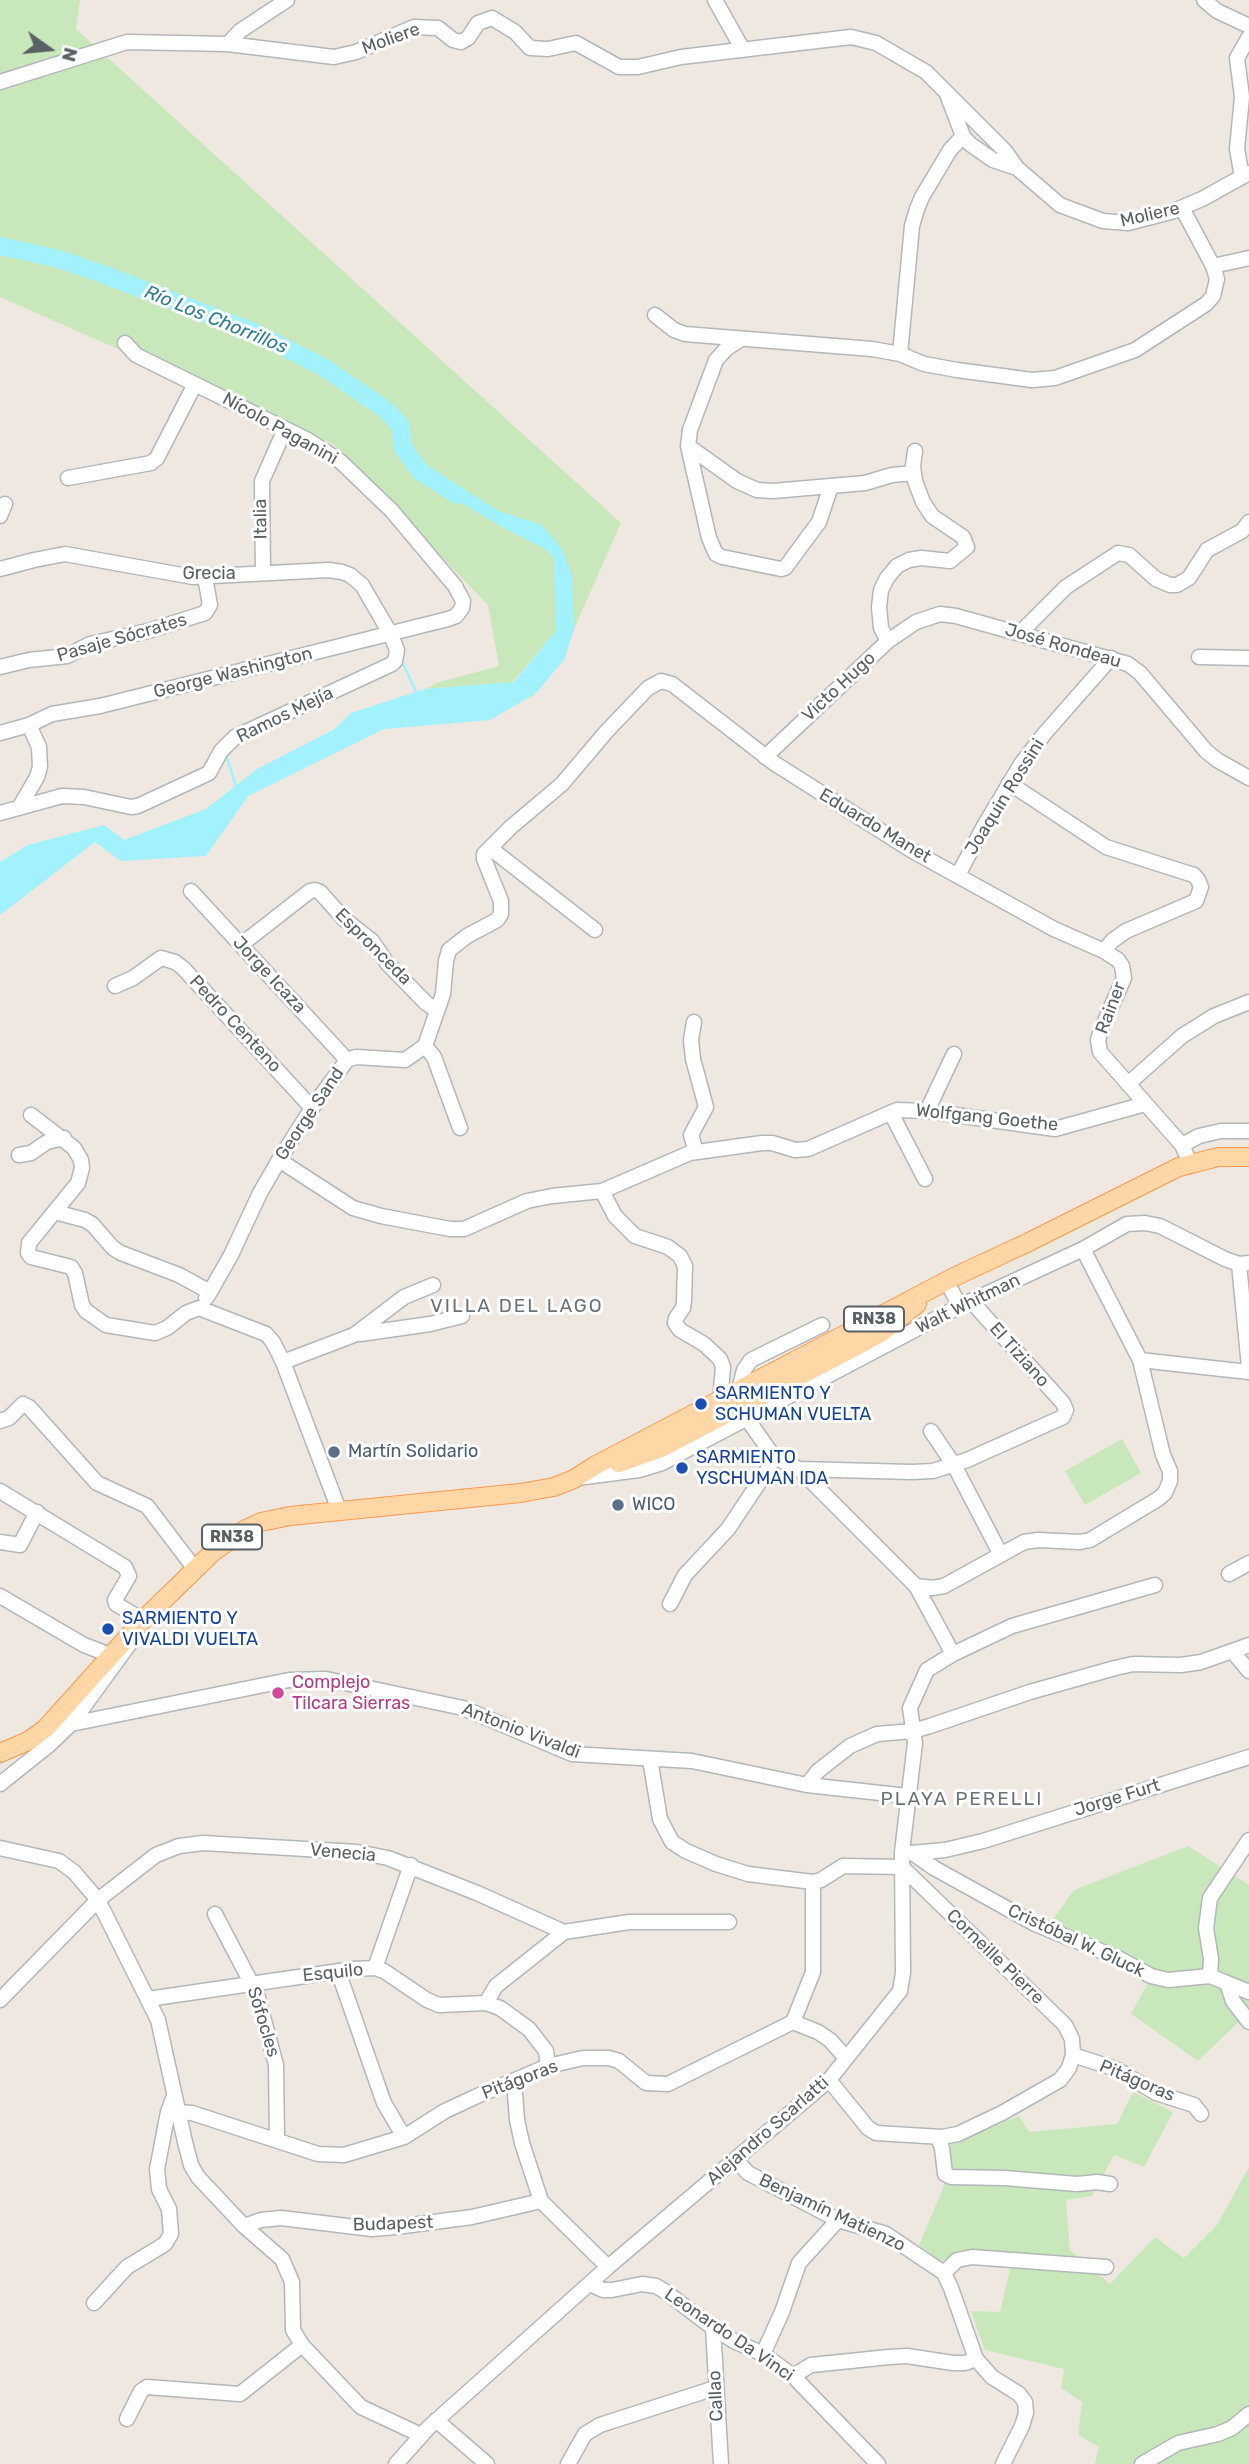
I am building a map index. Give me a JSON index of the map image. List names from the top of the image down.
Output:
{
  "streets": {
    "main road": ["RN38"],
    "street": [
      "Moliere",
      "Nícolo Paganini",
      "Italia",
      "Grecia",
      "Pasaje Sócrates",
      "José Rondeau",
      "George Washington",
      "Victo Hugo",
      "Ramos Mejía",
      "Joaquin Rossini",
      "Eduardo Manet",
      "Espronceda",
      "Jorge Icaza",
      "Rainer",
      "Pedro Centeno",
      "George Sand",
      "Wolfgang Goethe",
      "Walt Whitman",
      "El Tiziano",
      "Antonio Vivaldi",
      "Jorge Furt",
      "Venecia",
      "Cristóbal W. Gluck",
      "Corneille Pierre",
      "Esquilo",
      "Sófocles",
      "Pitágoras",
      "Alejandro Scarlatti",
      "Benjamín Matienzo",
      "Budapest",
      "Leonardo Da Vinci",
      "Callao"
    ]
  },
  "crossings": [
    ["Nícolo Paganini", "Italia"],
    ["Nícolo Paganini", "George Washington"],
    ["Italia", "Grecia"],
    ["Grecia", "Pasaje Sócrates"],
    ["Grecia", "George Washington"],
    ["Grecia", "Ramos Mejía"],
    ["José Rondeau", "Victo Hugo"],
    ["José Rondeau", "Joaquin Rossini"],
    ["George Washington", "Ramos Mejía"],
    ["Victo Hugo", "Eduardo Manet"],
    ["Joaquin Rossini", "Eduardo Manet"],
    ["Eduardo Manet", "Rainer"],
    ["Espronceda", "Jorge Icaza"],
    ["Jorge Icaza", "George Sand"],
    ["Rainer", "Wolfgang Goethe"],
    ["Rainer", "RN38"],
    ["Pedro Centeno", "George Sand"],
    ["George Sand", "Wolfgang Goethe"],
    ["Walt Whitman", "RN38"],
    ["Walt Whitman", "El Tiziano"],
    ["RN38", "El Tiziano"],
    ["Antonio Vivaldi", "Alejandro Scarlatti"],
    ["Jorge Furt", "Cristóbal W. Gluck"],
    ["Jorge Furt", "Corneille Pierre"],
    ["Jorge Furt", "Alejandro Scarlatti"],
    ["Cristóbal W. Gluck", "Corneille Pierre"],
    ["Cristóbal W. Gluck", "Alejandro Scarlatti"],
    ["Corneille Pierre", "Pitágoras"],
    ["Corneille Pierre", "Alejandro Scarlatti"],
    ["Esquilo", "Sófocles"],
    ["Sófocles", "Pitágoras"],
    ["Alejandro Scarlatti", "Benjamín Matienzo"],
    ["Alejandro Scarlatti", "Leonardo Da Vinci"],
    ["Leonardo Da Vinci", "Callao"]
  ],
  "districts": ["VILLA DEL LAGO", "PLAYA PERELLI"],
  "water": ["Río Los Chorrillos"],
  "places": [
    "SARMIENTO Y SCHUMAN VUELTA",
    "Martín Solidario",
    "SARMIENTO YSCHUMAN IDA",
    "WICO",
    "SARMIENTO Y VIVALDI VUELTA",
    "Complejo Tilcara Sierras"
  ],
  "north": "right"
}
